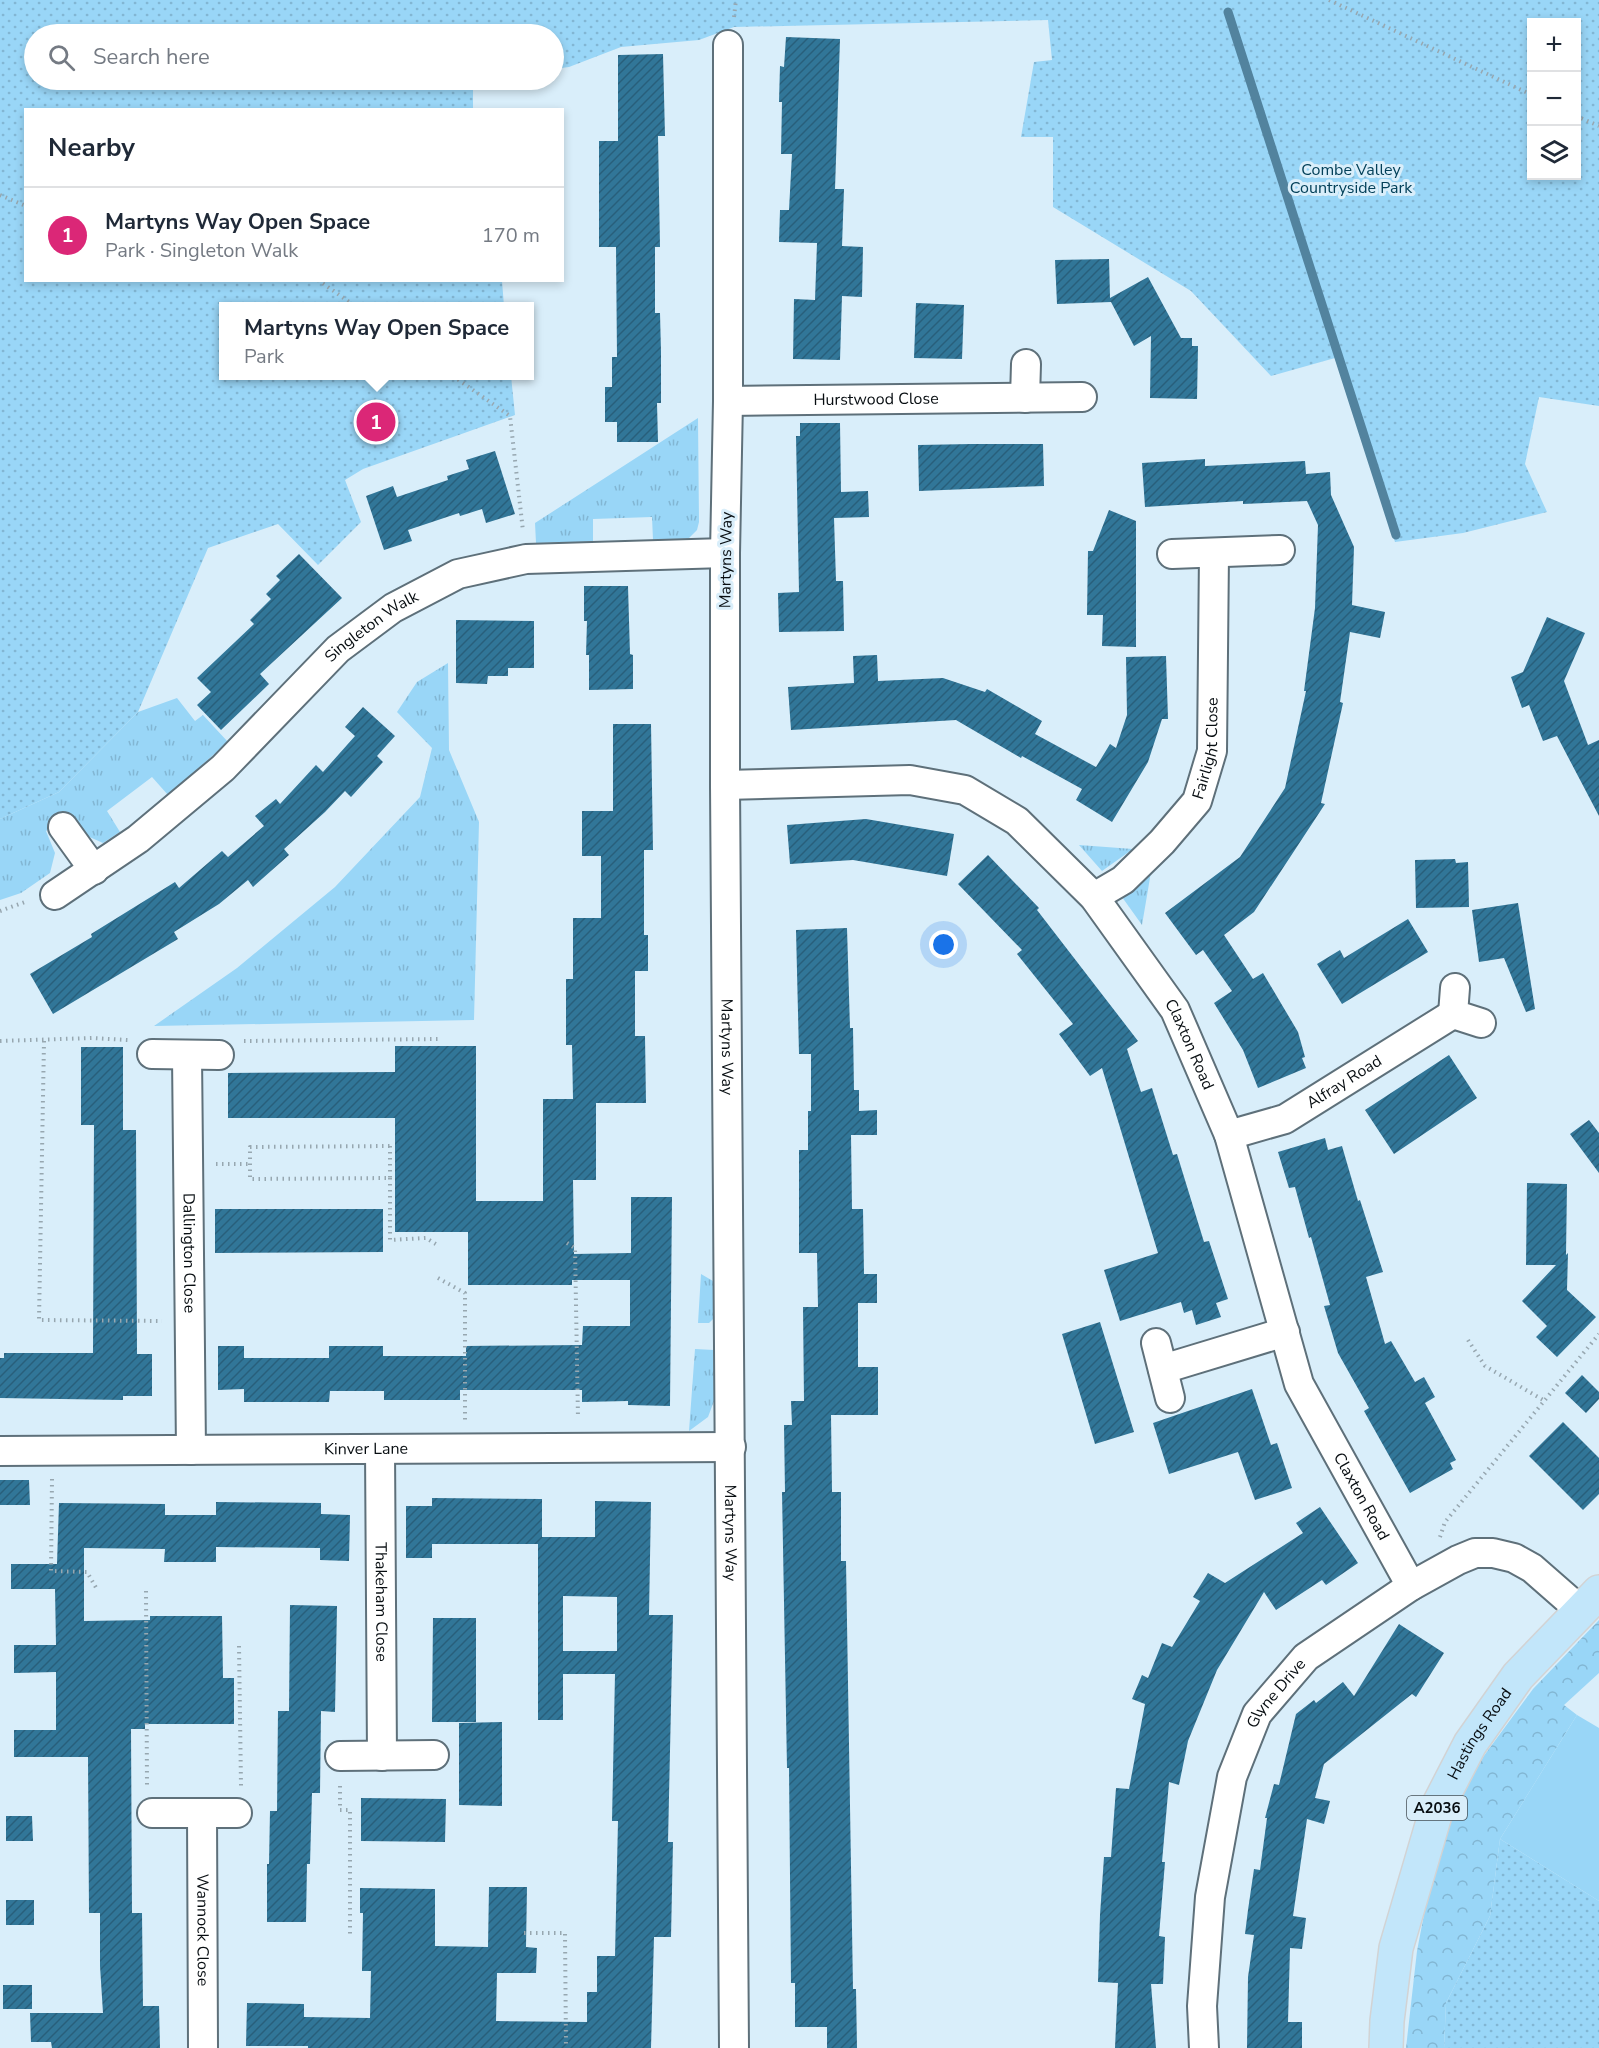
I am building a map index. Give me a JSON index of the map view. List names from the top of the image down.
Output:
{
  "streets": {
    "main road": ["Hastings Road", "A2036"],
    "street": [
      "Hurstwood Close",
      "Martyns Way",
      "Singleton Walk",
      "Fairlight Close",
      "Claxton Road",
      "Alfray Road",
      "Dallington Close",
      "Kinver Lane",
      "Thakeham Close",
      "Glyne Drive",
      "Wannock Close"
    ]
  },
  "crossings": [
    ["Hurstwood Close", "Martyns Way"],
    ["Martyns Way", "Singleton Walk"],
    ["Martyns Way", "Claxton Road"],
    ["Martyns Way", "Kinver Lane"],
    ["Fairlight Close", "Claxton Road"],
    ["Claxton Road", "Alfray Road"],
    ["Claxton Road", "Glyne Drive"],
    ["Dallington Close", "Kinver Lane"],
    ["Kinver Lane", "Thakeham Close"],
    ["Glyne Drive", "Hastings Road"]
  ],
  "parks": ["Combe Valley Countryside Park"],
  "page": {
    "map_buttons": ["+", "−"],
    "search": "Search here",
    "heading": "Nearby",
    "list": [
      {
        "mark": "1",
        "name": "Martyns Way Open Space",
        "note": "Park · Singleton Walk",
        "value": "170 m"
      }
    ],
    "popup": ["Martyns Way Open Space", "Park"],
    "pins": "1"
  }
}
